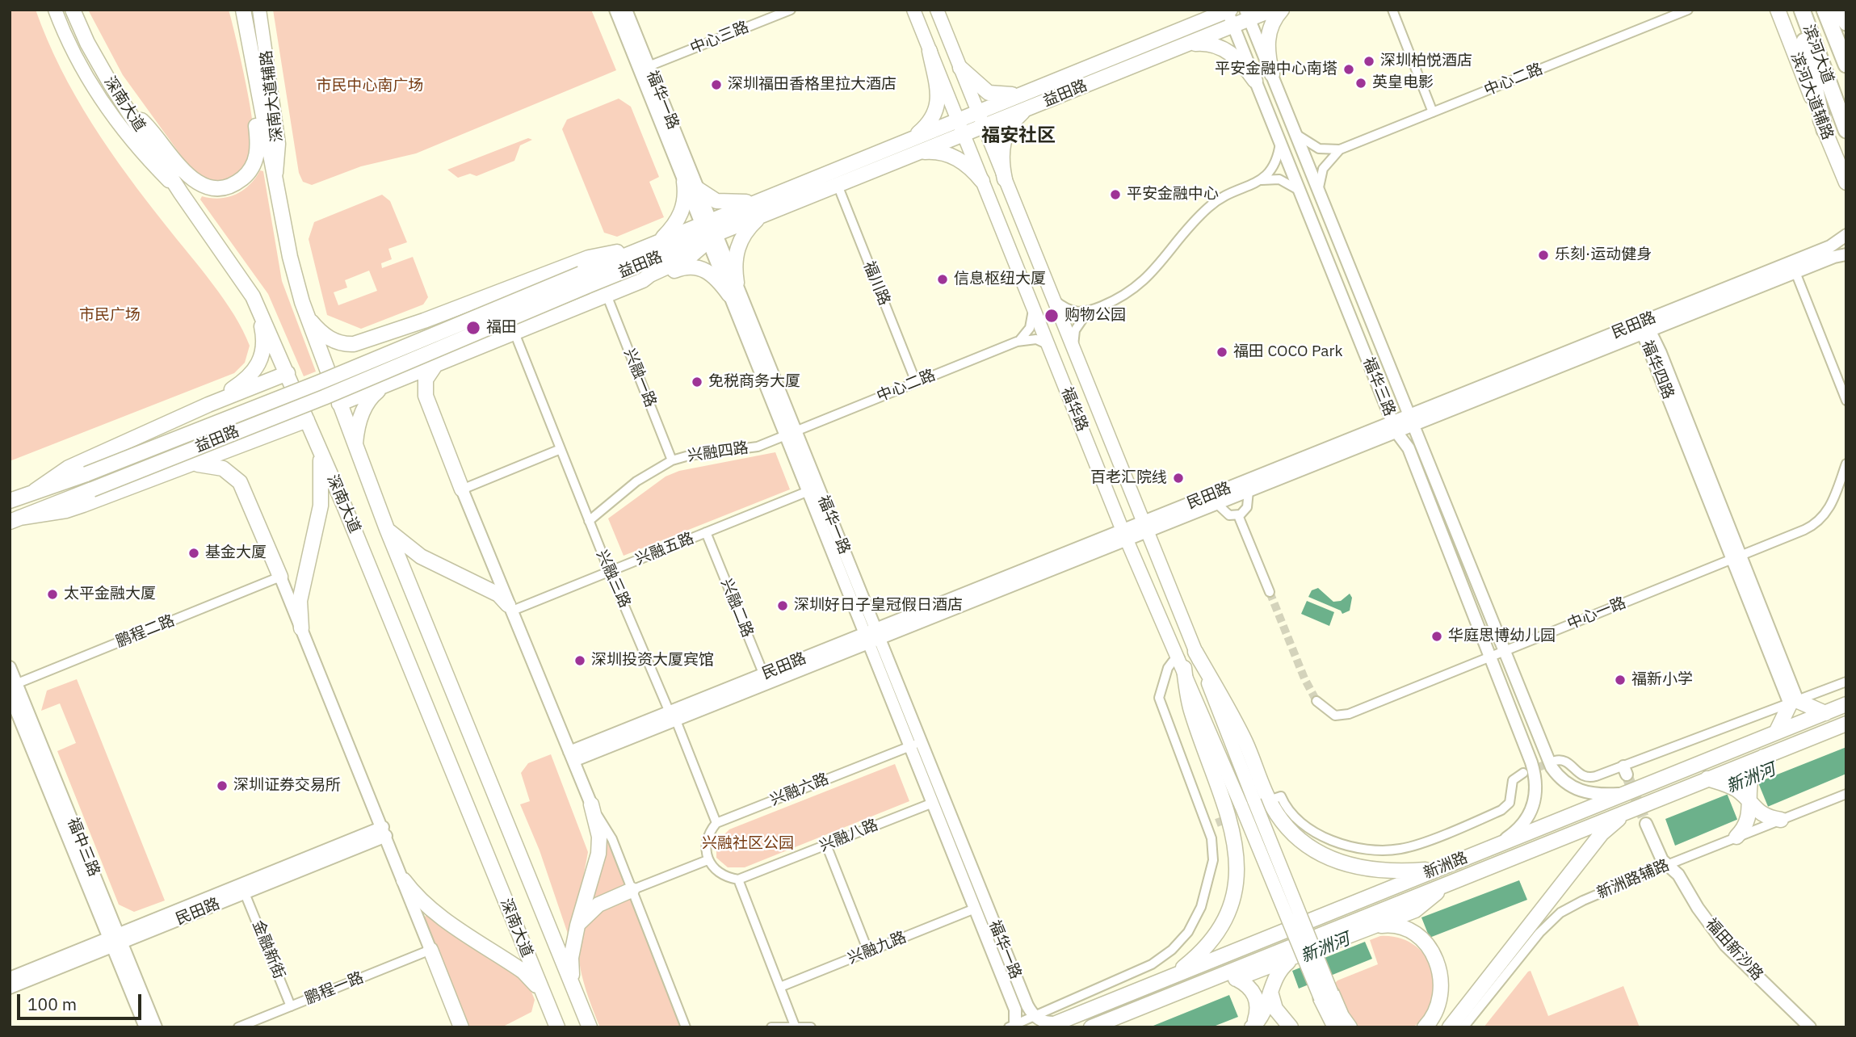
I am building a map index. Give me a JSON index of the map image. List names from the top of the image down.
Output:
{
  "streets": {
    "highway": ["滨河大道"],
    "main road": [
      "益田路",
      "深南大道辅路",
      "滨河大道辅路",
      "深南大道",
      "福华路",
      "新洲路"
    ],
    "street": [
      "中心三路",
      "中心二路",
      "福华一路",
      "福川路",
      "民田路",
      "福华四路",
      "兴融一路",
      "福华三路",
      "兴融四路",
      "兴融五路",
      "兴融三路",
      "兴融二路",
      "中心一路",
      "鹏程二路",
      "兴融六路",
      "兴融八路",
      "福中三路",
      "新洲路辅路",
      "兴融九路",
      "金融新街",
      "福田新沙路",
      "鹏程一路"
    ]
  },
  "crossings": [
    ["中心三路", "福华一路"],
    ["中心二路", "福华一路"],
    ["中心二路", "福川路"],
    ["中心二路", "福华三路"],
    ["中心二路", "福华路"],
    ["中心二路", "兴融四路"],
    ["益田路", "福华一路"],
    ["益田路", "福川路"],
    ["益田路", "福华三路"],
    ["益田路", "福华路"],
    ["深南大道辅路", "深南大道"],
    ["福华一路", "民田路"],
    ["福华一路", "兴融四路"],
    ["福华一路", "兴融五路"],
    ["福华一路", "兴融六路"],
    ["福华一路", "兴融八路"],
    ["福华一路", "兴融九路"],
    ["民田路", "福华四路"],
    ["民田路", "福华三路"],
    ["民田路", "福华路"],
    ["民田路", "兴融三路"],
    ["民田路", "兴融二路"],
    ["民田路", "福中三路"],
    ["民田路", "金融新街"],
    ["福华四路", "中心一路"],
    ["兴融一路", "兴融四路"],
    ["福华三路", "中心一路"],
    ["福华三路", "新洲路"],
    ["兴融四路", "兴融三路"],
    ["兴融五路", "兴融三路"],
    ["兴融五路", "兴融二路"],
    ["兴融三路", "兴融六路"],
    ["鹏程二路", "福中三路"],
    ["新洲路辅路", "福田新沙路"],
    ["金融新街", "鹏程一路"]
  ],
  "districts": ["福安社区"],
  "water": ["新洲河"],
  "parks": ["市民中心南广场", "市民广场", "兴融社区公园"],
  "places": [
    "深圳柏悦酒店",
    "平安金融中心南塔",
    "英皇电影",
    "深圳福田香格里拉大酒店",
    "平安金融中心",
    "乐刻·运动健身",
    "信息枢纽大厦",
    "购物公园",
    "福田",
    "福田 COCO Park",
    "免税商务大厦",
    "百老汇院线",
    "基金大厦",
    "太平金融大厦",
    "深圳好日子皇冠假日酒店",
    "华庭思博幼儿园",
    "深圳投资大厦宾馆",
    "福新小学",
    "深圳证券交易所"
  ],
  "scale_bar": "100 m"
}
